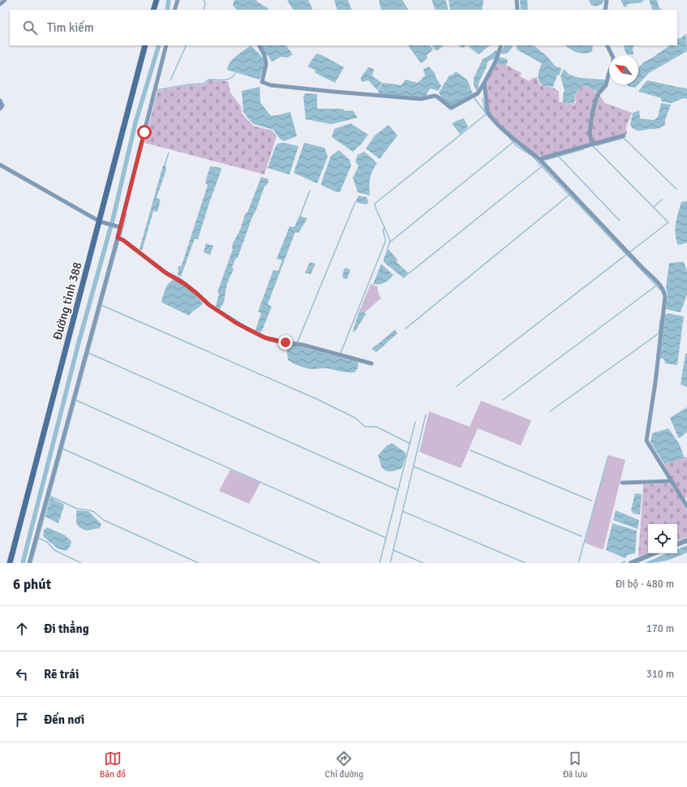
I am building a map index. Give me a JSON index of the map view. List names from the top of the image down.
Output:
{
  "streets": {
    "main road": ["Đường tỉnh 388"]
  },
  "north": "top left",
  "page": {
    "search": "Tìm kiếm",
    "heading": ["6 phút", "Đi bộ · 480 m"],
    "list": [
      ["Đi thẳng", "170 m"],
      ["Rẽ trái", "310 m"],
      "Đến nơi"
    ],
    "nav": ["Bản đồ", "Chỉ đường", "Đã lưu"]
  }
}
